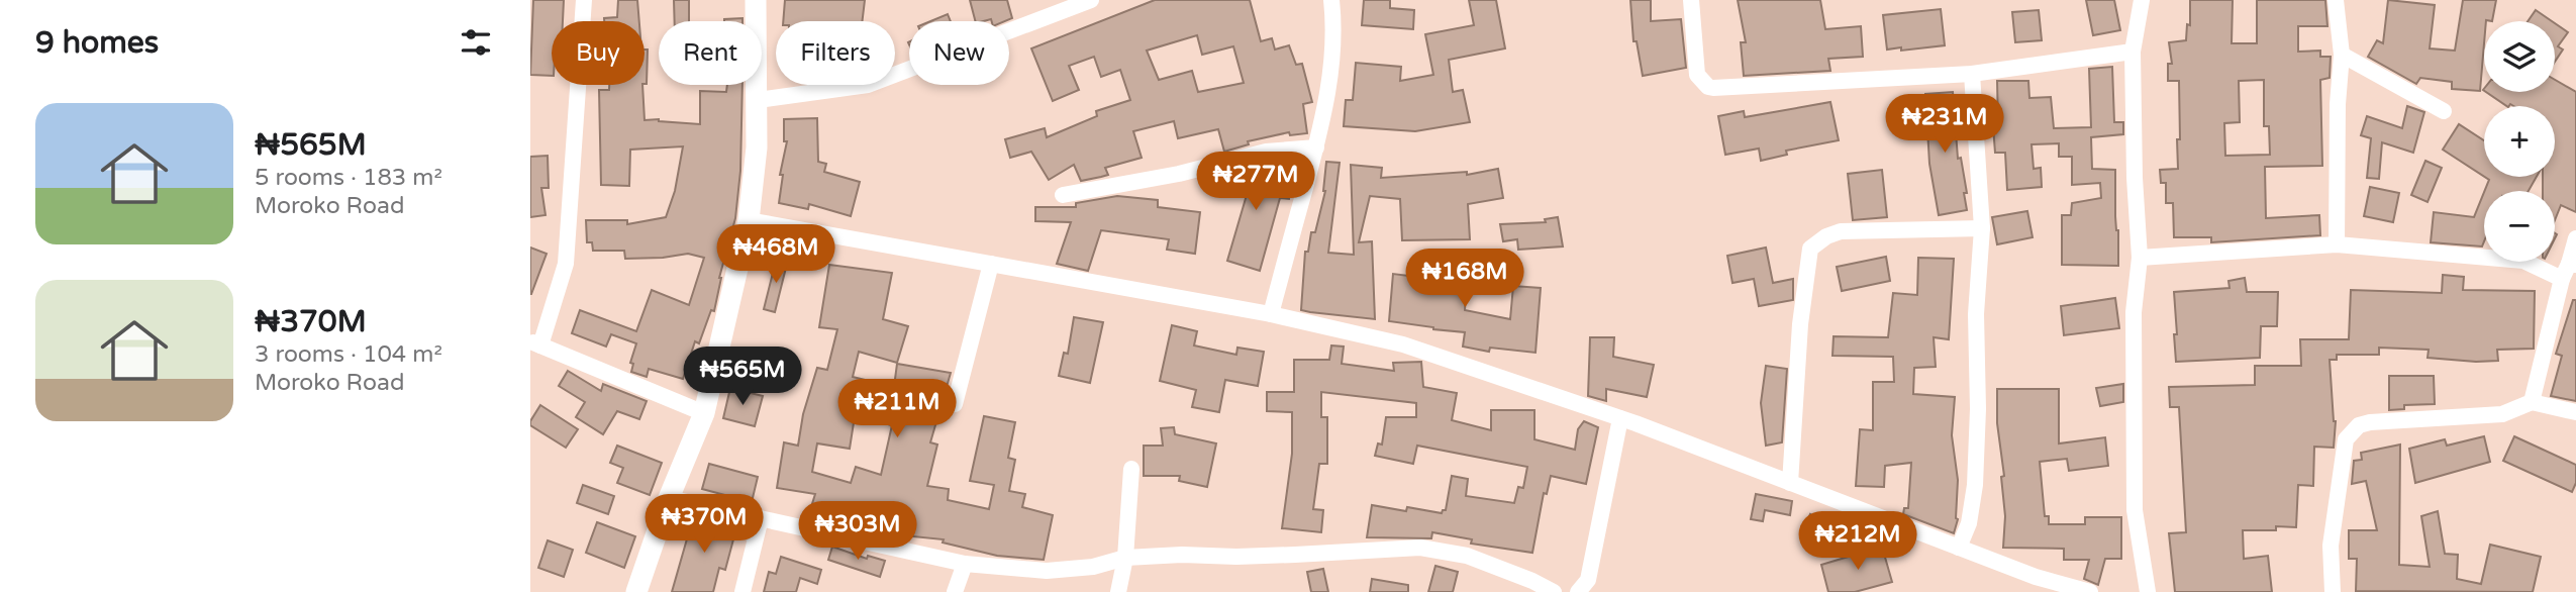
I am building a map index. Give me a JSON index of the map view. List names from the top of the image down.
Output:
{
  "page": {
    "heading": "9 homes",
    "map_buttons": ["+", "−"],
    "chip": [
      "Buy",
      "Rent",
      "Filters",
      "New"
    ],
    "list": [
      {
        "name": "₦565M",
        "note": "5 rooms · 183 m² · Moroko Road"
      },
      {
        "name": "₦370M",
        "note": "3 rooms · 104 m² · Moroko Road"
      }
    ],
    "price": [
      "₦231M",
      "₦277M",
      "₦468M",
      "₦168M",
      "₦565M",
      "₦211M",
      "₦370M",
      "₦303M",
      "₦212M"
    ]
  }
}
